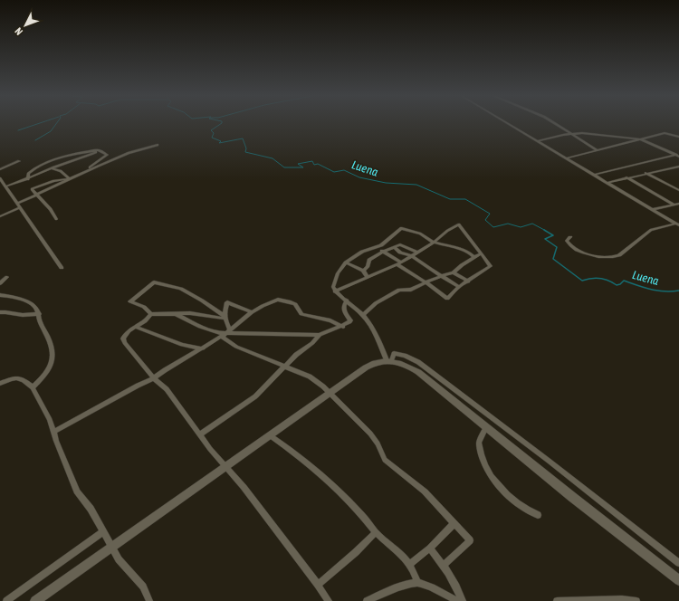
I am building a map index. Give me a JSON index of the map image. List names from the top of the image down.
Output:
{
  "water": ["Luena"],
  "north": "bottom left"
}
